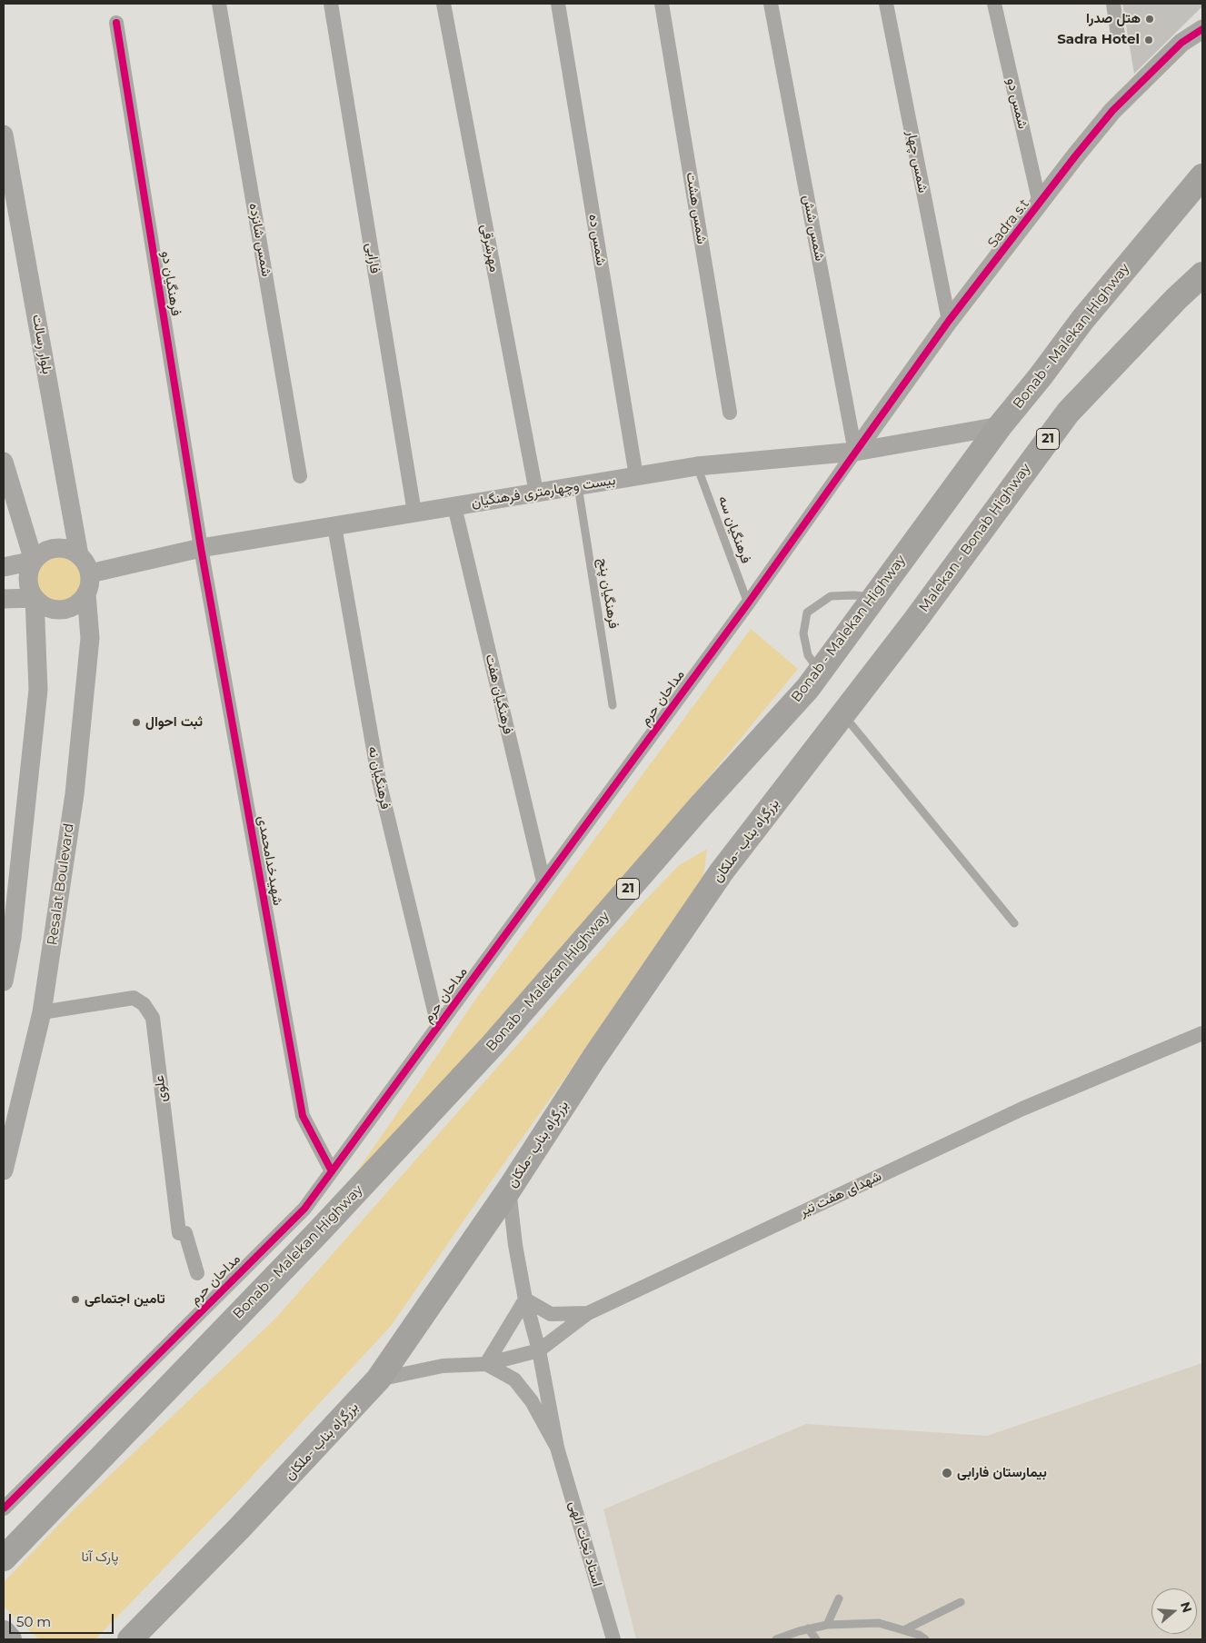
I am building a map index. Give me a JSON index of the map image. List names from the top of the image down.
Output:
{
  "streets": {
    "highway": [
      "Bonab - Malekan Highway",
      "21",
      "Malekan - Bonab Highway",
      "بزرگراه بناب -ملکان"
    ],
    "street": [
      "شمس دو",
      "شمس چهار",
      "شمس هشت",
      "Sadra s.t",
      "شمس شش",
      "شمس شانزده",
      "شمس ده",
      "مهرشرقی",
      "فارابی",
      "فرهنگیان دو",
      "بلوار رسالت",
      "بیست وچهارمتری فرهنگیان",
      "فرهنگیان هفت",
      "مداحان حرم",
      "فرهنگیان نه",
      "شهیدخدامحمدی",
      "Resalat Boulevard",
      "علوی",
      "شهدای هفت تیر",
      "استاد نجات الهی"
    ],
    "lane": ["فرهنگیان سه", "فرهنگیان پنج"]
  },
  "crossings": [
    ["شمس دو", "Sadra s.t"],
    ["شمس چهار", "Sadra s.t"],
    ["Sadra s.t", "شمس شش"],
    ["Sadra s.t", "بیست وچهارمتری فرهنگیان"],
    ["Sadra s.t", "مداحان حرم"],
    ["شمس شش", "بیست وچهارمتری فرهنگیان"],
    ["شمس شش", "مداحان حرم"],
    ["شمس ده", "بیست وچهارمتری فرهنگیان"],
    ["مهرشرقی", "بیست وچهارمتری فرهنگیان"],
    ["فارابی", "بیست وچهارمتری فرهنگیان"],
    ["فرهنگیان دو", "بیست وچهارمتری فرهنگیان"],
    ["فرهنگیان دو", "شهیدخدامحمدی"],
    ["Bonab - Malekan Highway", "بیست وچهارمتری فرهنگیان"],
    ["بلوار رسالت", "بیست وچهارمتری فرهنگیان"],
    ["بلوار رسالت", "Resalat Boulevard"],
    ["بیست وچهارمتری فرهنگیان", "فرهنگیان سه"],
    ["بیست وچهارمتری فرهنگیان", "فرهنگیان پنج"],
    ["بیست وچهارمتری فرهنگیان", "فرهنگیان هفت"],
    ["بیست وچهارمتری فرهنگیان", "مداحان حرم"],
    ["بیست وچهارمتری فرهنگیان", "فرهنگیان نه"],
    ["بیست وچهارمتری فرهنگیان", "شهیدخدامحمدی"],
    ["بیست وچهارمتری فرهنگیان", "Resalat Boulevard"],
    ["فرهنگیان سه", "مداحان حرم"],
    ["Malekan - Bonab Highway", "بزرگراه بناب -ملکان"],
    ["فرهنگیان هفت", "مداحان حرم"],
    ["مداحان حرم", "فرهنگیان نه"],
    ["مداحان حرم", "شهیدخدامحمدی"],
    ["بزرگراه بناب -ملکان", "شهدای هفت تیر"],
    ["Resalat Boulevard", "علوی"]
  ],
  "parks": ["پارک آنا"],
  "places": [
    "هتل صدرا",
    "Sadra Hotel",
    "ثبت احوال",
    "تامین اجتماعی",
    "بیمارستان فارابی"
  ],
  "scale_bar": "50 m",
  "north": "right"
}
